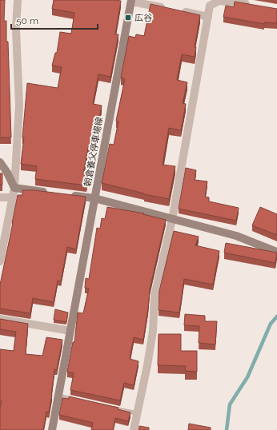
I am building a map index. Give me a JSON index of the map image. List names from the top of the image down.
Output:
{
  "streets": {
    "street": ["朝倉養父停車場線"]
  },
  "places": {
    "transit": ["広谷"]
  },
  "scale_bar": "50 m"
}
